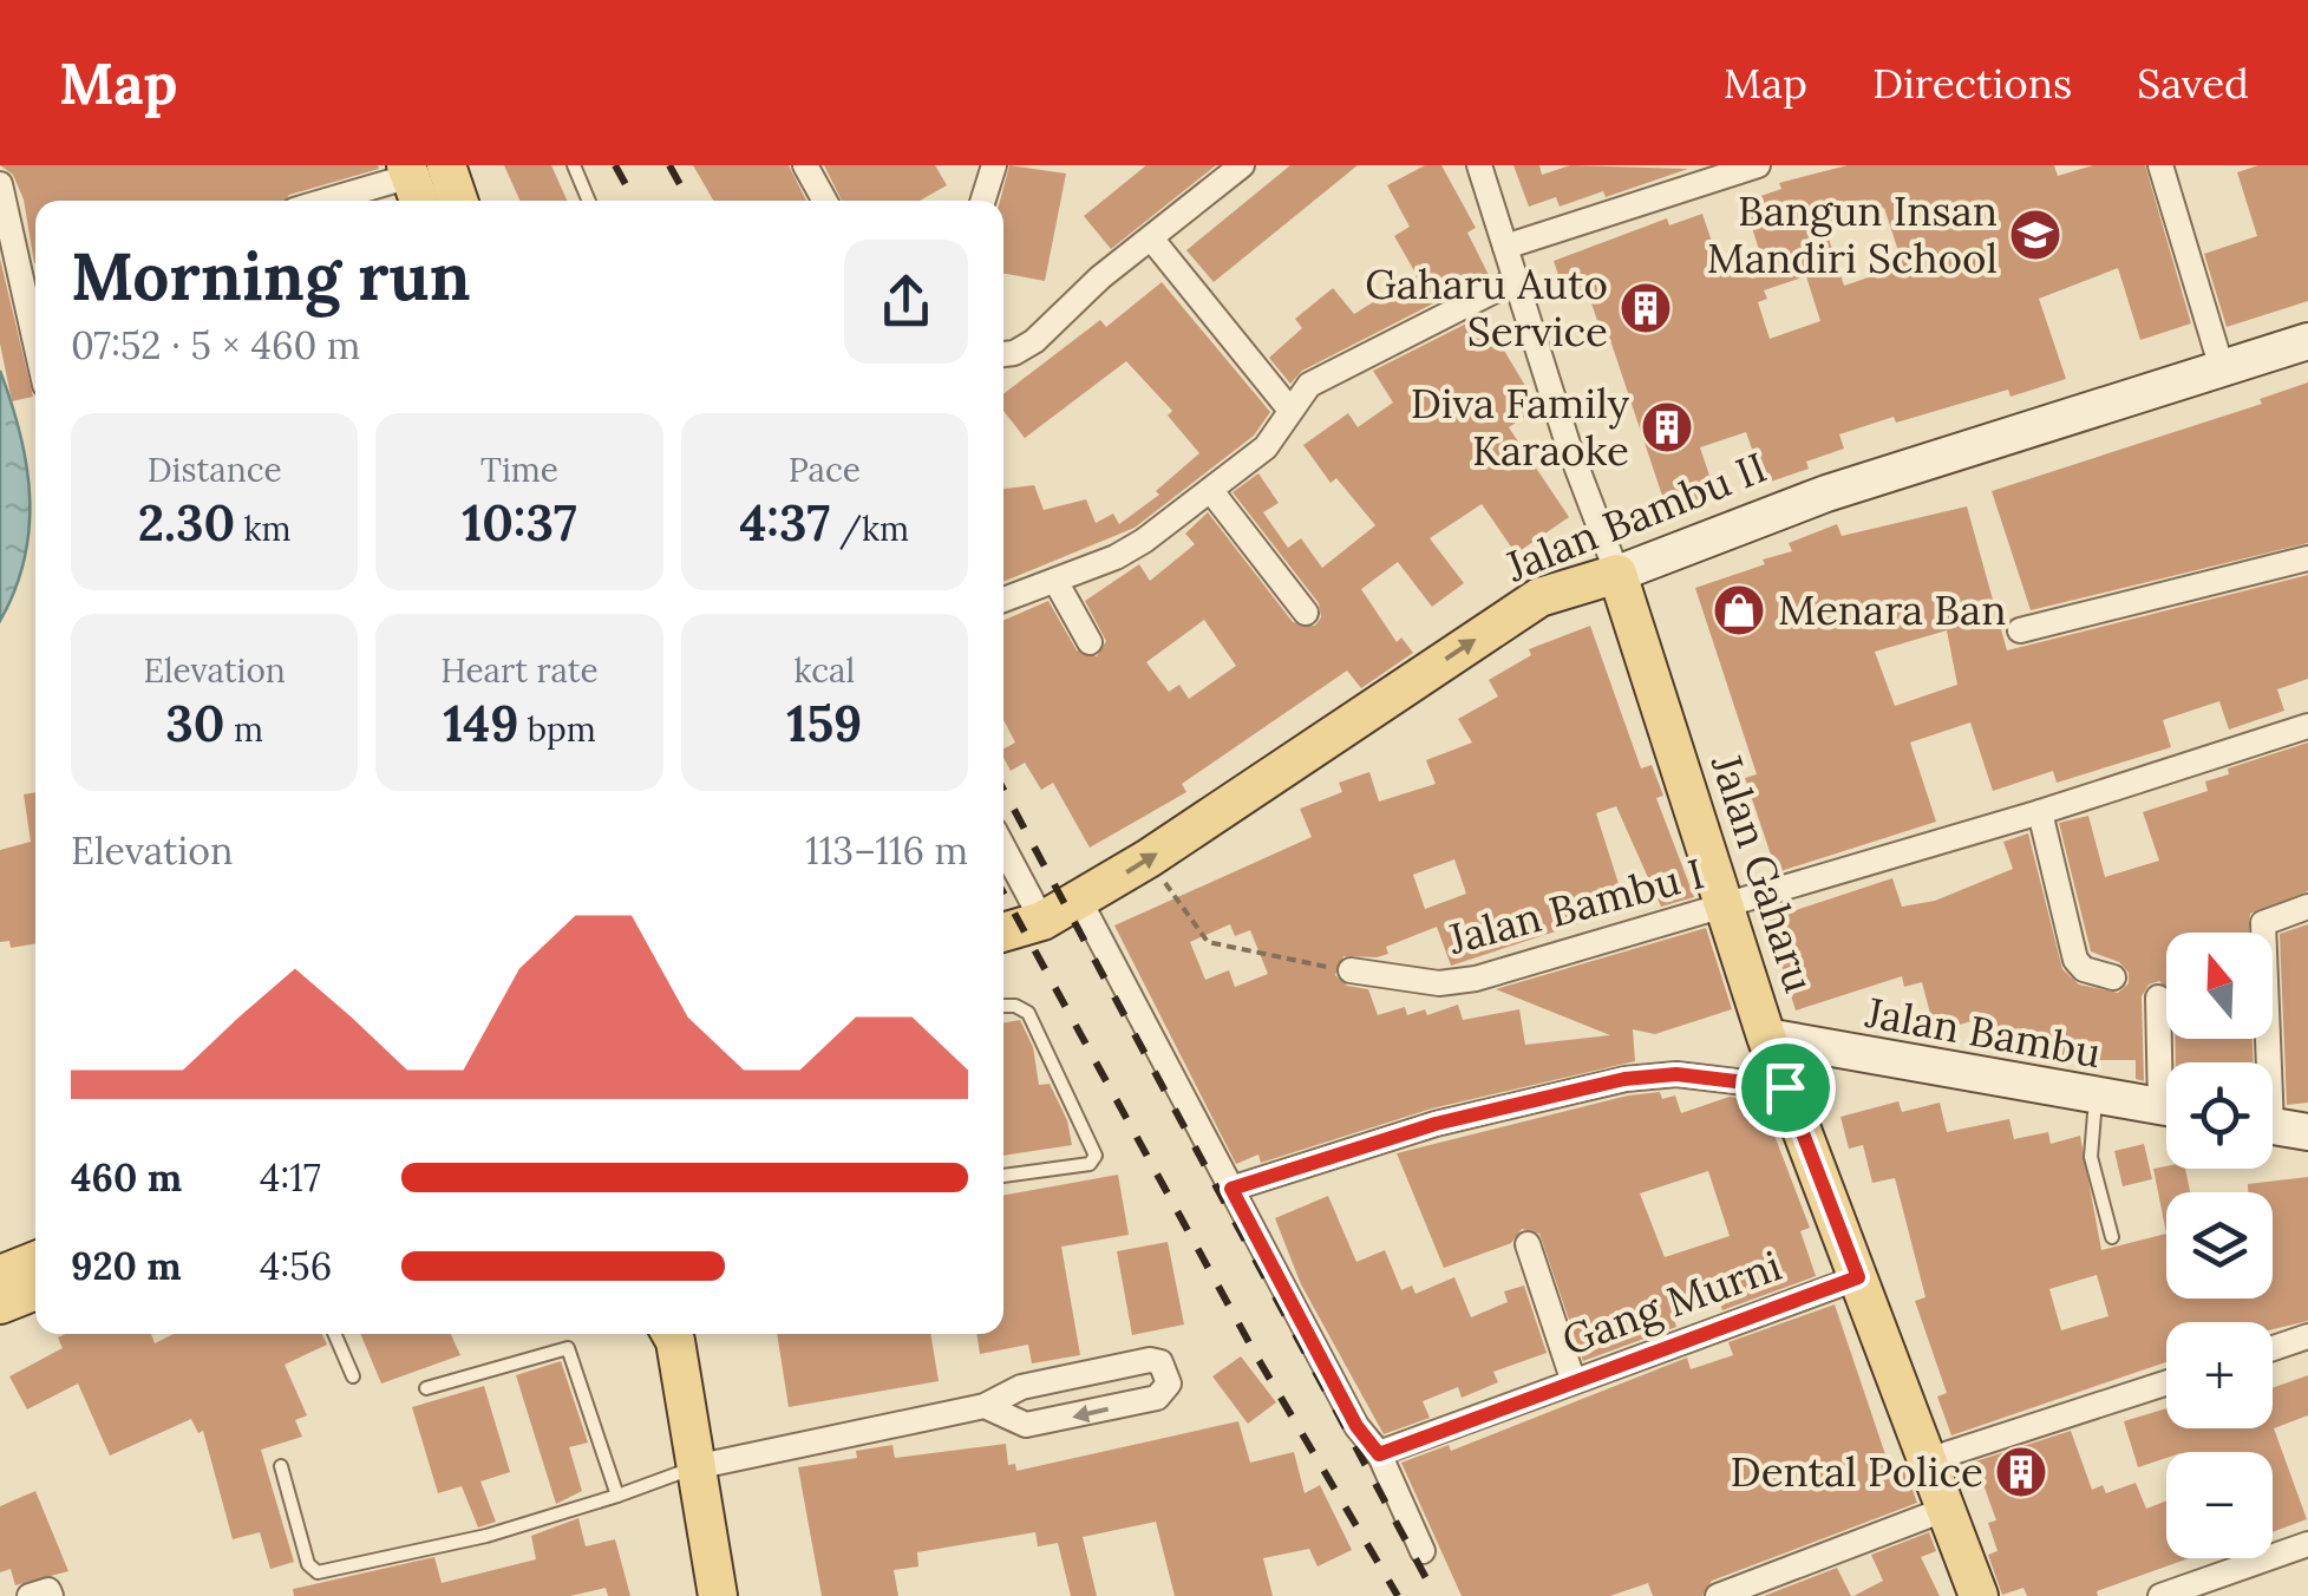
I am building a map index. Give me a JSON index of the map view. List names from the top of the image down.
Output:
{
  "streets": {
    "main road": ["Jalan Bambu II", "Jalan Gaharu"],
    "street": ["Jalan Bambu I", "Jalan Bambu", "Gang Murni"]
  },
  "crossings": [
    ["Jalan Bambu II", "Jalan Gaharu"],
    ["Jalan Gaharu", "Jalan Bambu I"],
    ["Jalan Gaharu", "Jalan Bambu"],
    ["Jalan Gaharu", "Gang Murni"]
  ],
  "places": {
    "school or university": ["Bangun Insan Mandiri School"],
    "building": ["Gaharu Auto Service", "Diva Family Karaoke", "Dental Police"],
    "shop": ["Menara Ban"]
  },
  "north": "top",
  "page": {
    "header": "Map",
    "nav": ["Map", "Directions", "Saved"],
    "heading": ["Morning run", "07:52 · 5 × 460 m"],
    "stats": [
      ["Distance", "2.30 km"],
      ["Time", "10:37"],
      ["Pace", "4:37 /km"],
      ["Elevation", "30 m"],
      ["Heart rate", "149 bpm"],
      ["kcal", "159"]
    ],
    "chart": ["Elevation", "113–116 m"],
    "map_buttons": ["+", "−"],
    "list": [
      {
        "name": "460 m",
        "note": "4:17"
      },
      {
        "name": "920 m",
        "note": "4:56"
      }
    ]
  }
}
